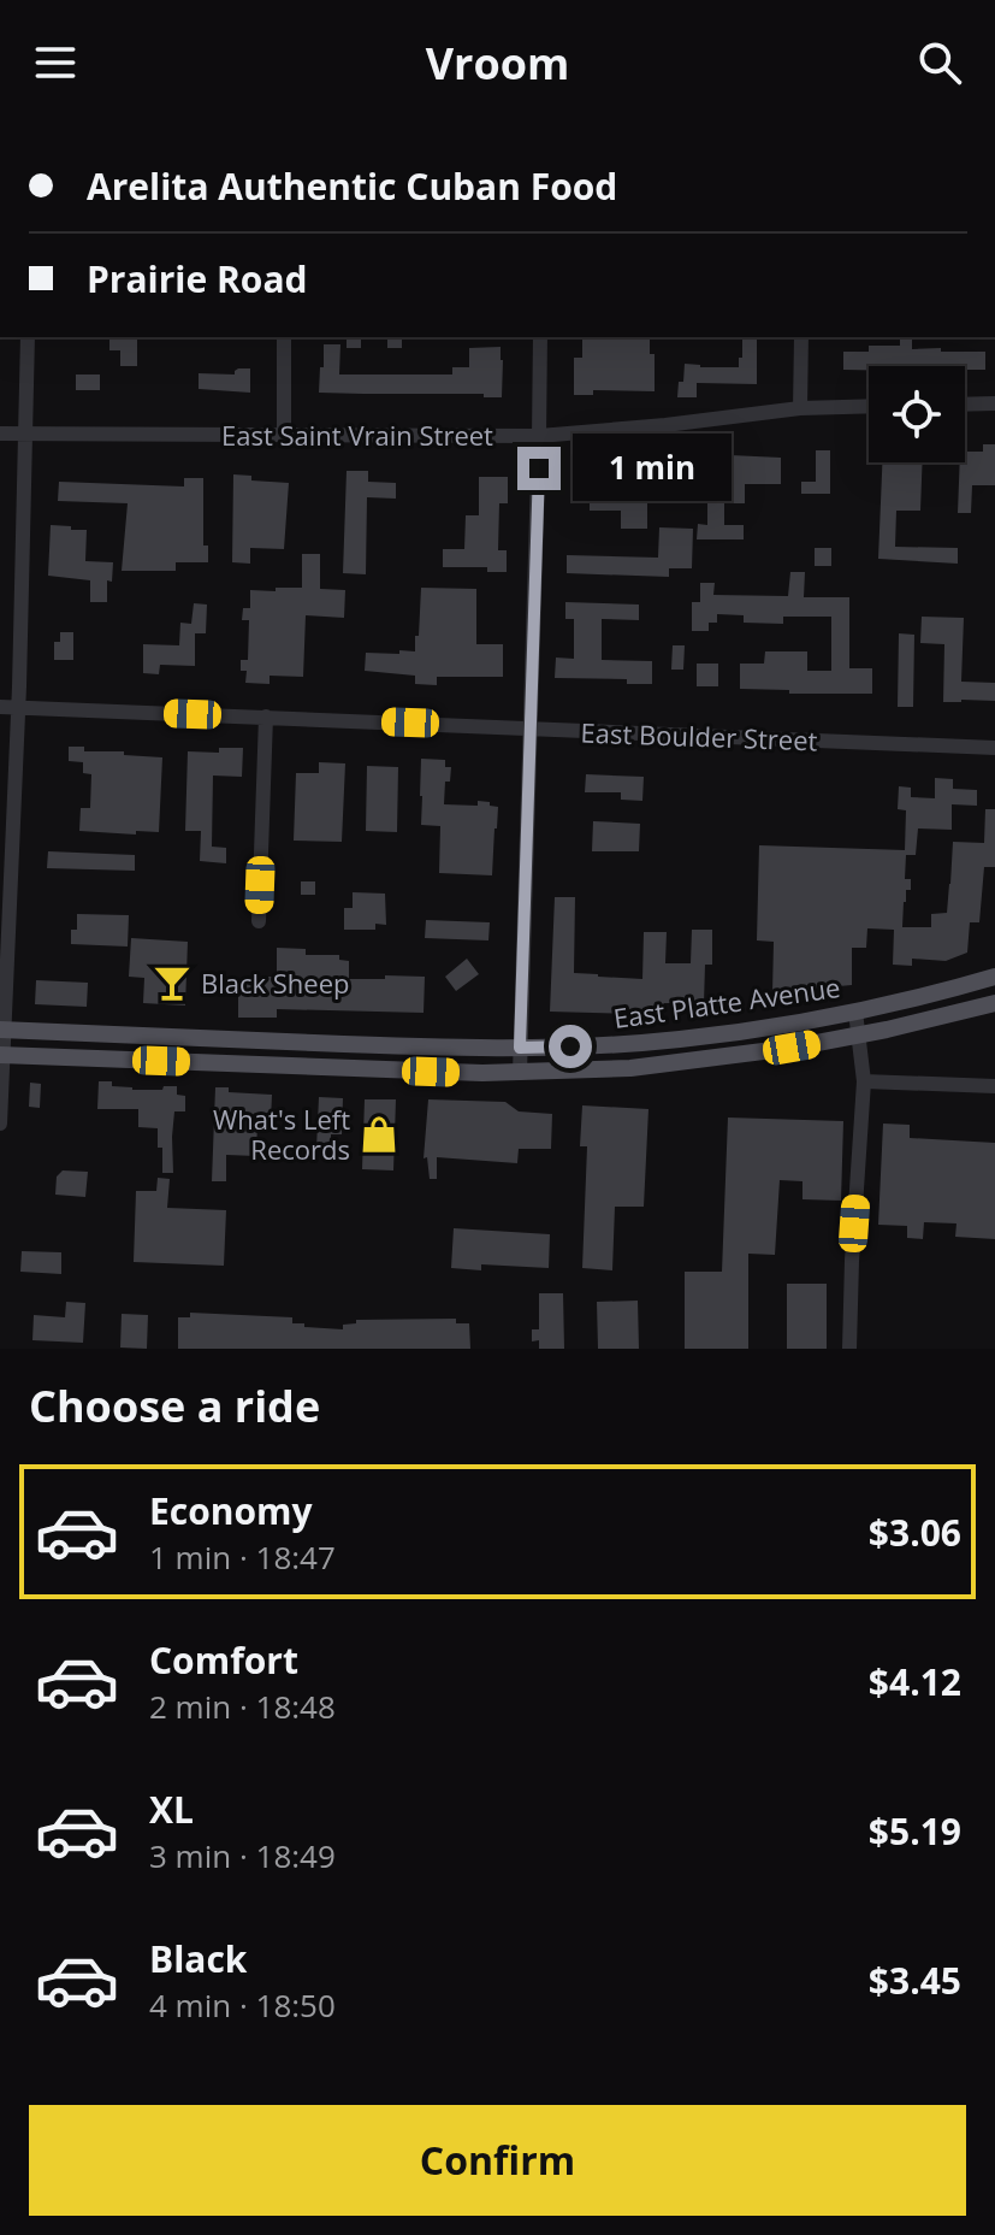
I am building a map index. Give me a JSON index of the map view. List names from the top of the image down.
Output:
{
  "streets": {
    "main road": ["East Platte Avenue"],
    "street": ["East Saint Vrain Street", "East Boulder Street"]
  },
  "places": {
    "bar": ["Black Sheep"],
    "shop": ["What's Left Records"]
  },
  "page": {
    "header": "Vroom",
    "banner": ["Arelita Authentic Cuban Food", "Prairie Road"],
    "bubble": "1 min",
    "heading": "Choose a ride",
    "list": [
      {
        "name": "Economy",
        "note": "1 min · 18:47",
        "value": "$3.06"
      },
      {
        "name": "Comfort",
        "note": "2 min · 18:48",
        "value": "$4.12"
      },
      {
        "name": "XL",
        "note": "3 min · 18:49",
        "value": "$5.19"
      },
      {
        "name": "Black",
        "note": "4 min · 18:50",
        "value": "$3.45"
      }
    ],
    "buttons": "Confirm"
  }
}
